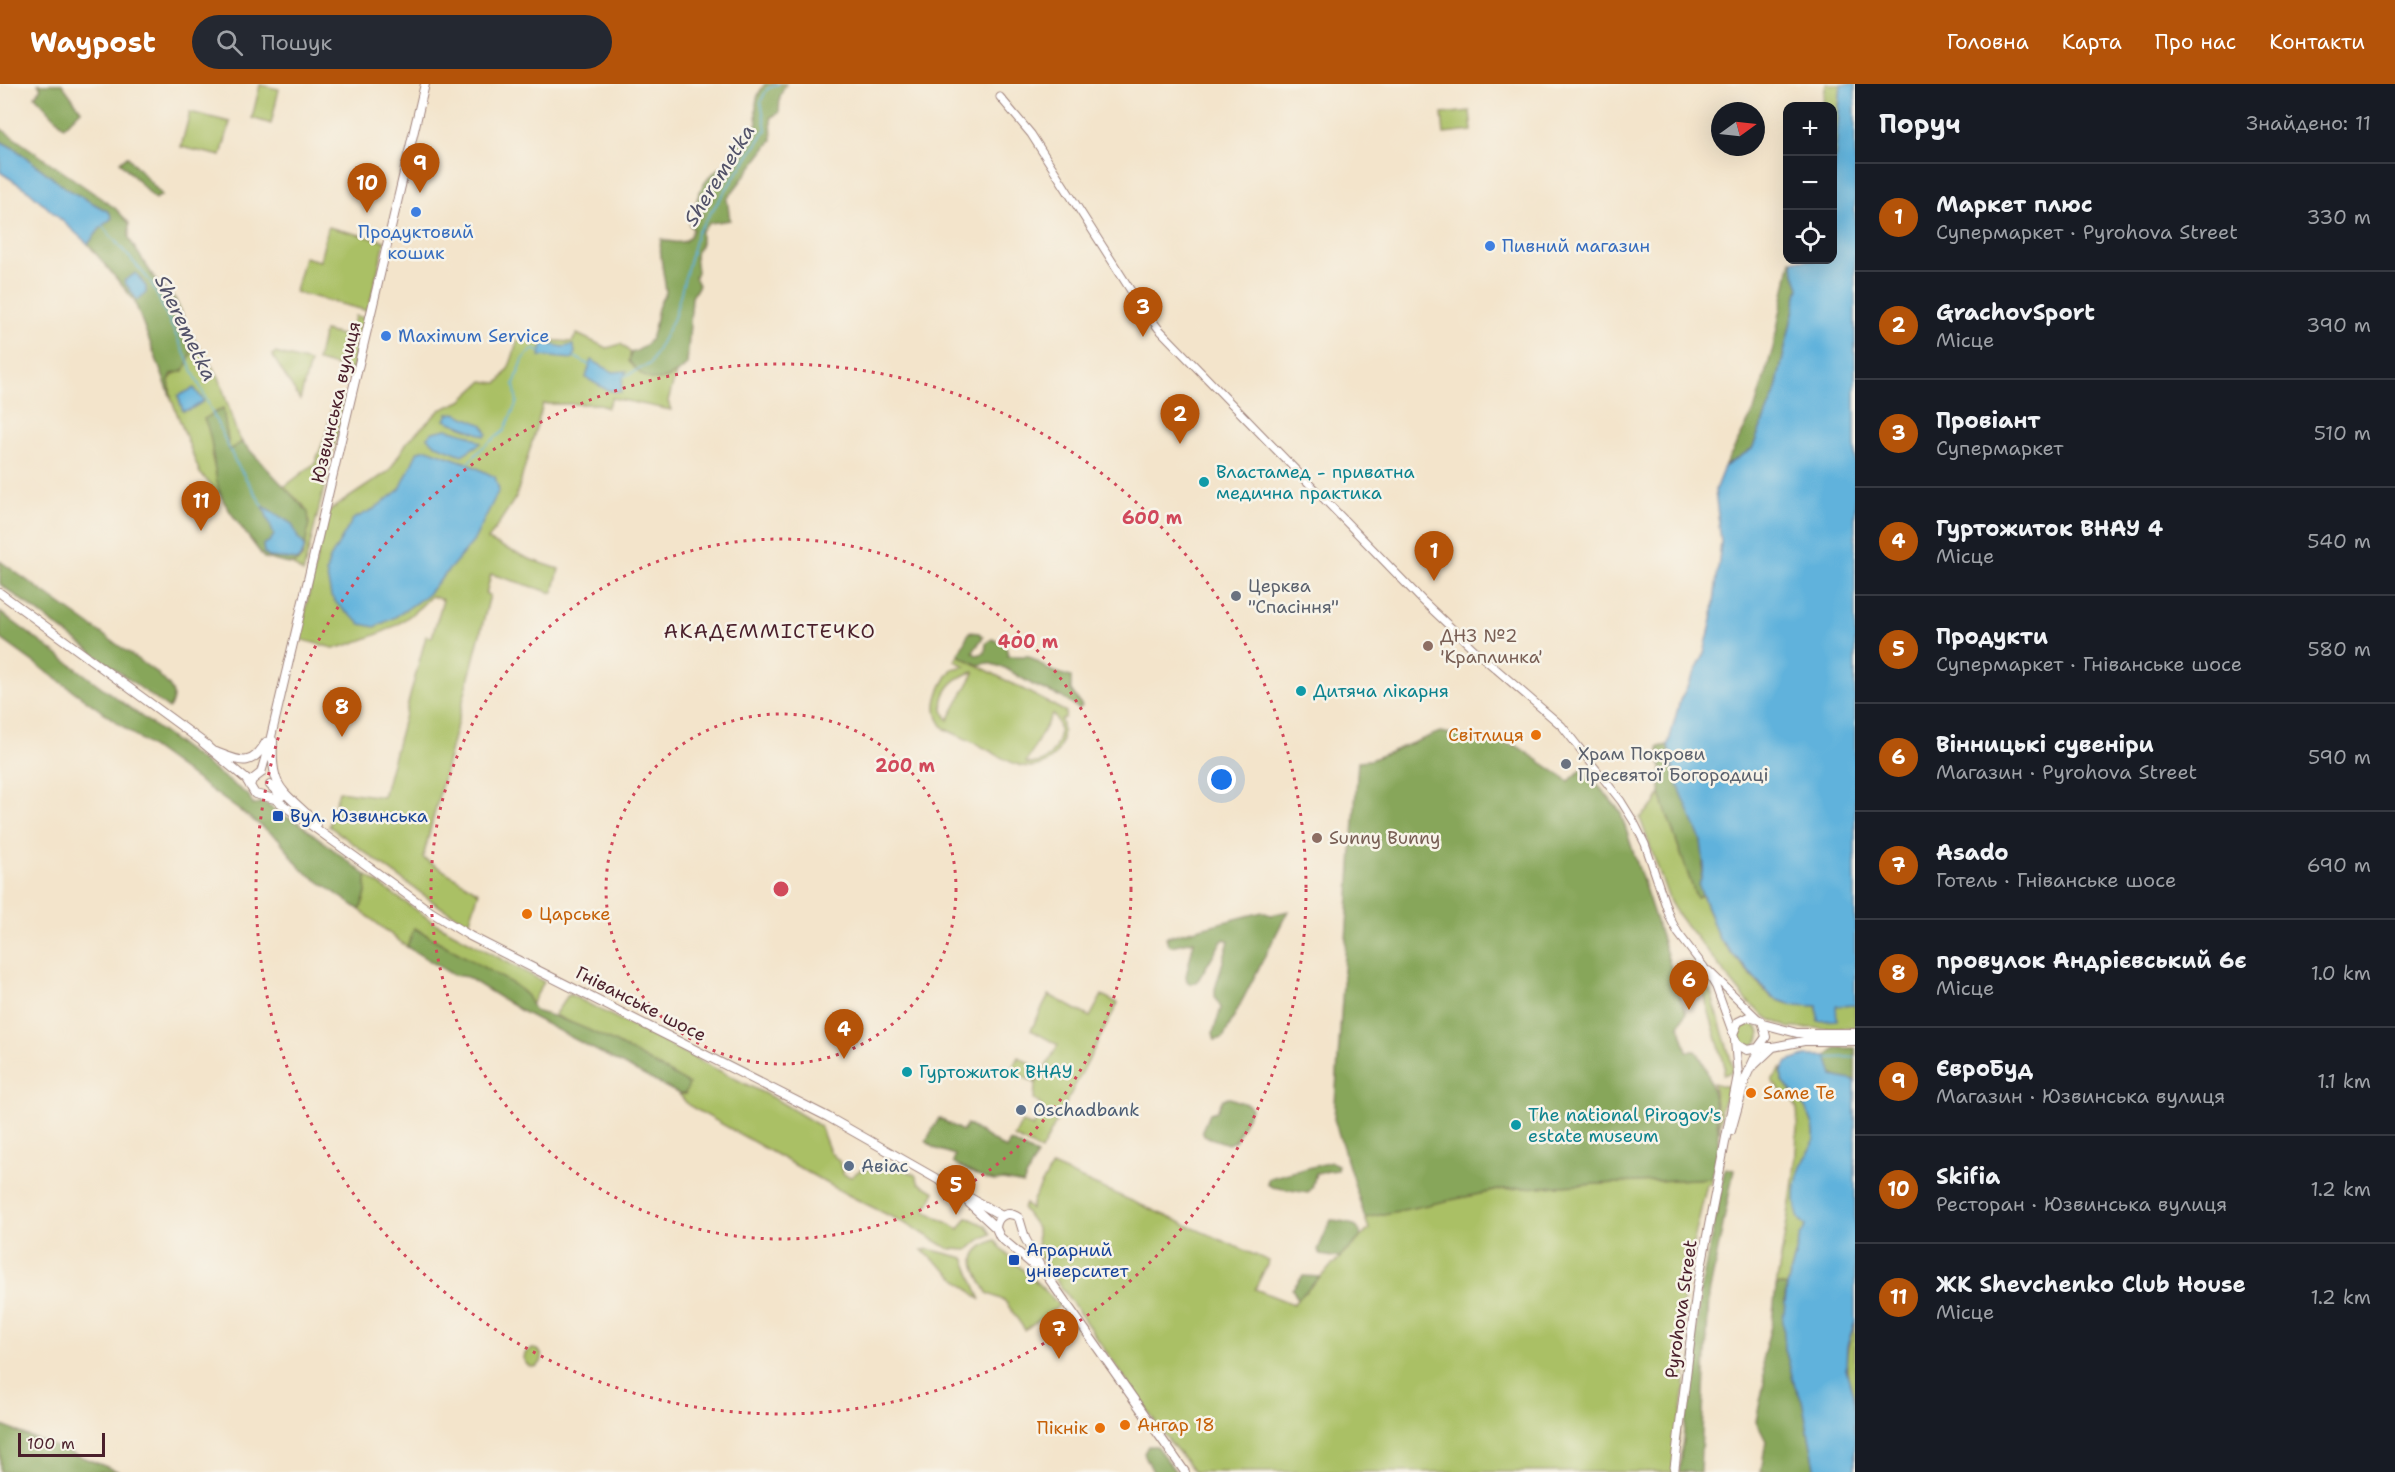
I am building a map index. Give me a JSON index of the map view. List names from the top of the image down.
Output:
{
  "streets": {
    "main road": ["Юзвинська вулиця", "Гніванське шосе", "Pyrohova Street"]
  },
  "districts": ["АКАДЕММІСТЕЧКО"],
  "water": ["Sheremetka"],
  "places": {
    "other": [
      "Продуктовий кошик",
      "Пивний магазин",
      "Maximum Service",
      "Властамед - приватна медична практика",
      "Церква \"Спасіння\"",
      "ДНЗ №2 'Краплинка'",
      "Дитяча лікарня",
      "Світлиця",
      "Храм Покрови Пресвятої Богородиці",
      "Sunny Bunny",
      "Царське",
      "Гуртожиток ВНАУ",
      "Same Te",
      "Oschadbank",
      "The national Pirogov's estate museum",
      "Авіас",
      "Ангар 18",
      "Пікнік"
    ],
    "transit": ["Вул. Юзвинська", "Аграрний університет"]
  },
  "scale_bar": "100 m",
  "north": "right",
  "page": {
    "header": "Waypost",
    "search": "Пошук",
    "nav": [
      "Головна",
      "Карта",
      "Про нас",
      "Контакти"
    ],
    "heading": ["Поруч", "Знайдено: 11"],
    "map_buttons": ["+", "−"],
    "pins": [
      "9",
      "10",
      "3",
      "2",
      "11",
      "1",
      "8",
      "6",
      "4",
      "5",
      "7"
    ],
    "list": [
      {
        "mark": "1",
        "name": "Маркет плюс",
        "note": "Супермаркет · Pyrohova Street",
        "value": "330 m"
      },
      {
        "mark": "2",
        "name": "GrachovSport",
        "note": "Місце",
        "value": "390 m"
      },
      {
        "mark": "3",
        "name": "Провіант",
        "note": "Супермаркет",
        "value": "510 m"
      },
      {
        "mark": "4",
        "name": "Гуртожиток ВНАУ 4",
        "note": "Місце",
        "value": "540 m"
      },
      {
        "mark": "5",
        "name": "Продукти",
        "note": "Супермаркет · Гніванське шосе",
        "value": "580 m"
      },
      {
        "mark": "6",
        "name": "Вінницькі сувеніри",
        "note": "Магазин · Pyrohova Street",
        "value": "590 m"
      },
      {
        "mark": "7",
        "name": "Asado",
        "note": "Готель · Гніванське шосе",
        "value": "690 m"
      },
      {
        "mark": "8",
        "name": "провулок Андрієвський 6є",
        "note": "Місце",
        "value": "1.0 km"
      },
      {
        "mark": "9",
        "name": "ЄвроБуд",
        "note": "Магазин · Юзвинська вулиця",
        "value": "1.1 km"
      },
      {
        "mark": "10",
        "name": "Skifia",
        "note": "Ресторан · Юзвинська вулиця",
        "value": "1.2 km"
      },
      {
        "mark": "11",
        "name": "ЖК Shevchenko Club House",
        "note": "Місце",
        "value": "1.2 km"
      }
    ],
    "scale": "100 m"
  },
  "rings": ["600 m", "400 m", "200 m"]
}
